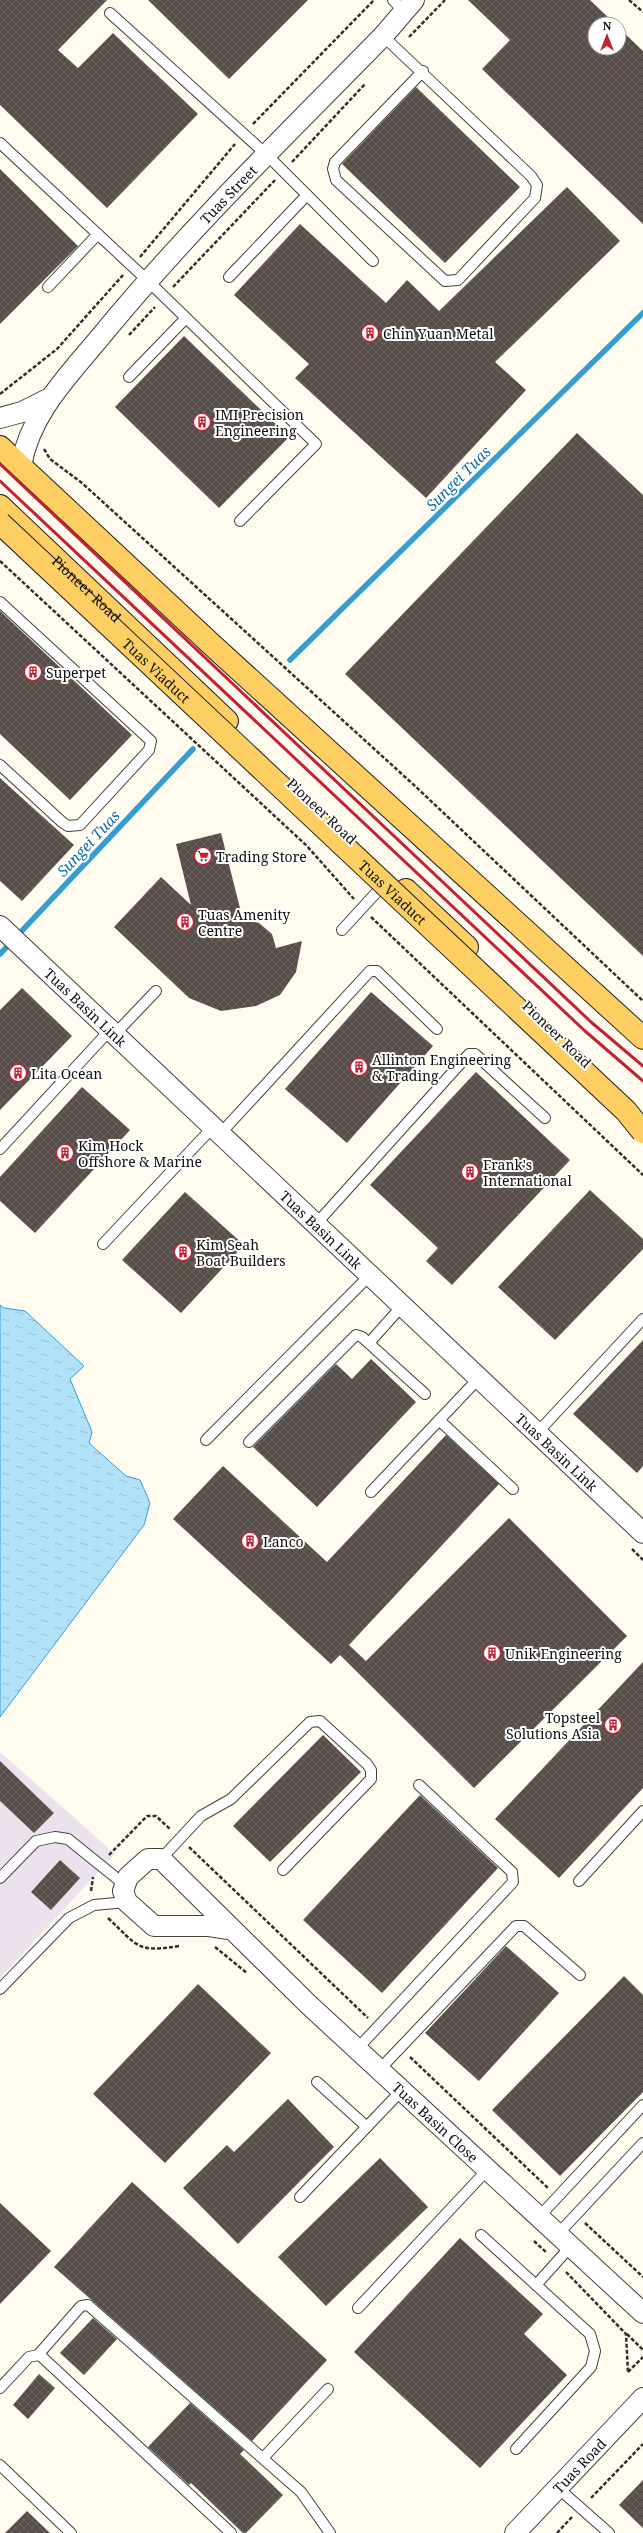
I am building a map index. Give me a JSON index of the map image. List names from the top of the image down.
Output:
{
  "streets": {
    "main road": ["Pioneer Road", "Tuas Viaduct"],
    "street": [
      "Tuas Street",
      "Tuas Basin Link",
      "Tuas Basin Close",
      "Tuas Road"
    ]
  },
  "water": ["Sungei Tuas"],
  "places": {
    "building": [
      "Chin Yuan Metal",
      "IMI Precision Engineering",
      "Superpet",
      "Tuas Amenity Centre",
      "Allinton Engineering & Trading",
      "Lita Ocean",
      "Kim Hock Offshore & Marine",
      "Frank's International",
      "Kim Seah Boat Builders",
      "Lanco",
      "Unik Engineering",
      "Topsteel Solutions Asia"
    ],
    "supermarket": ["Trading Store"]
  },
  "north": "top"
}
